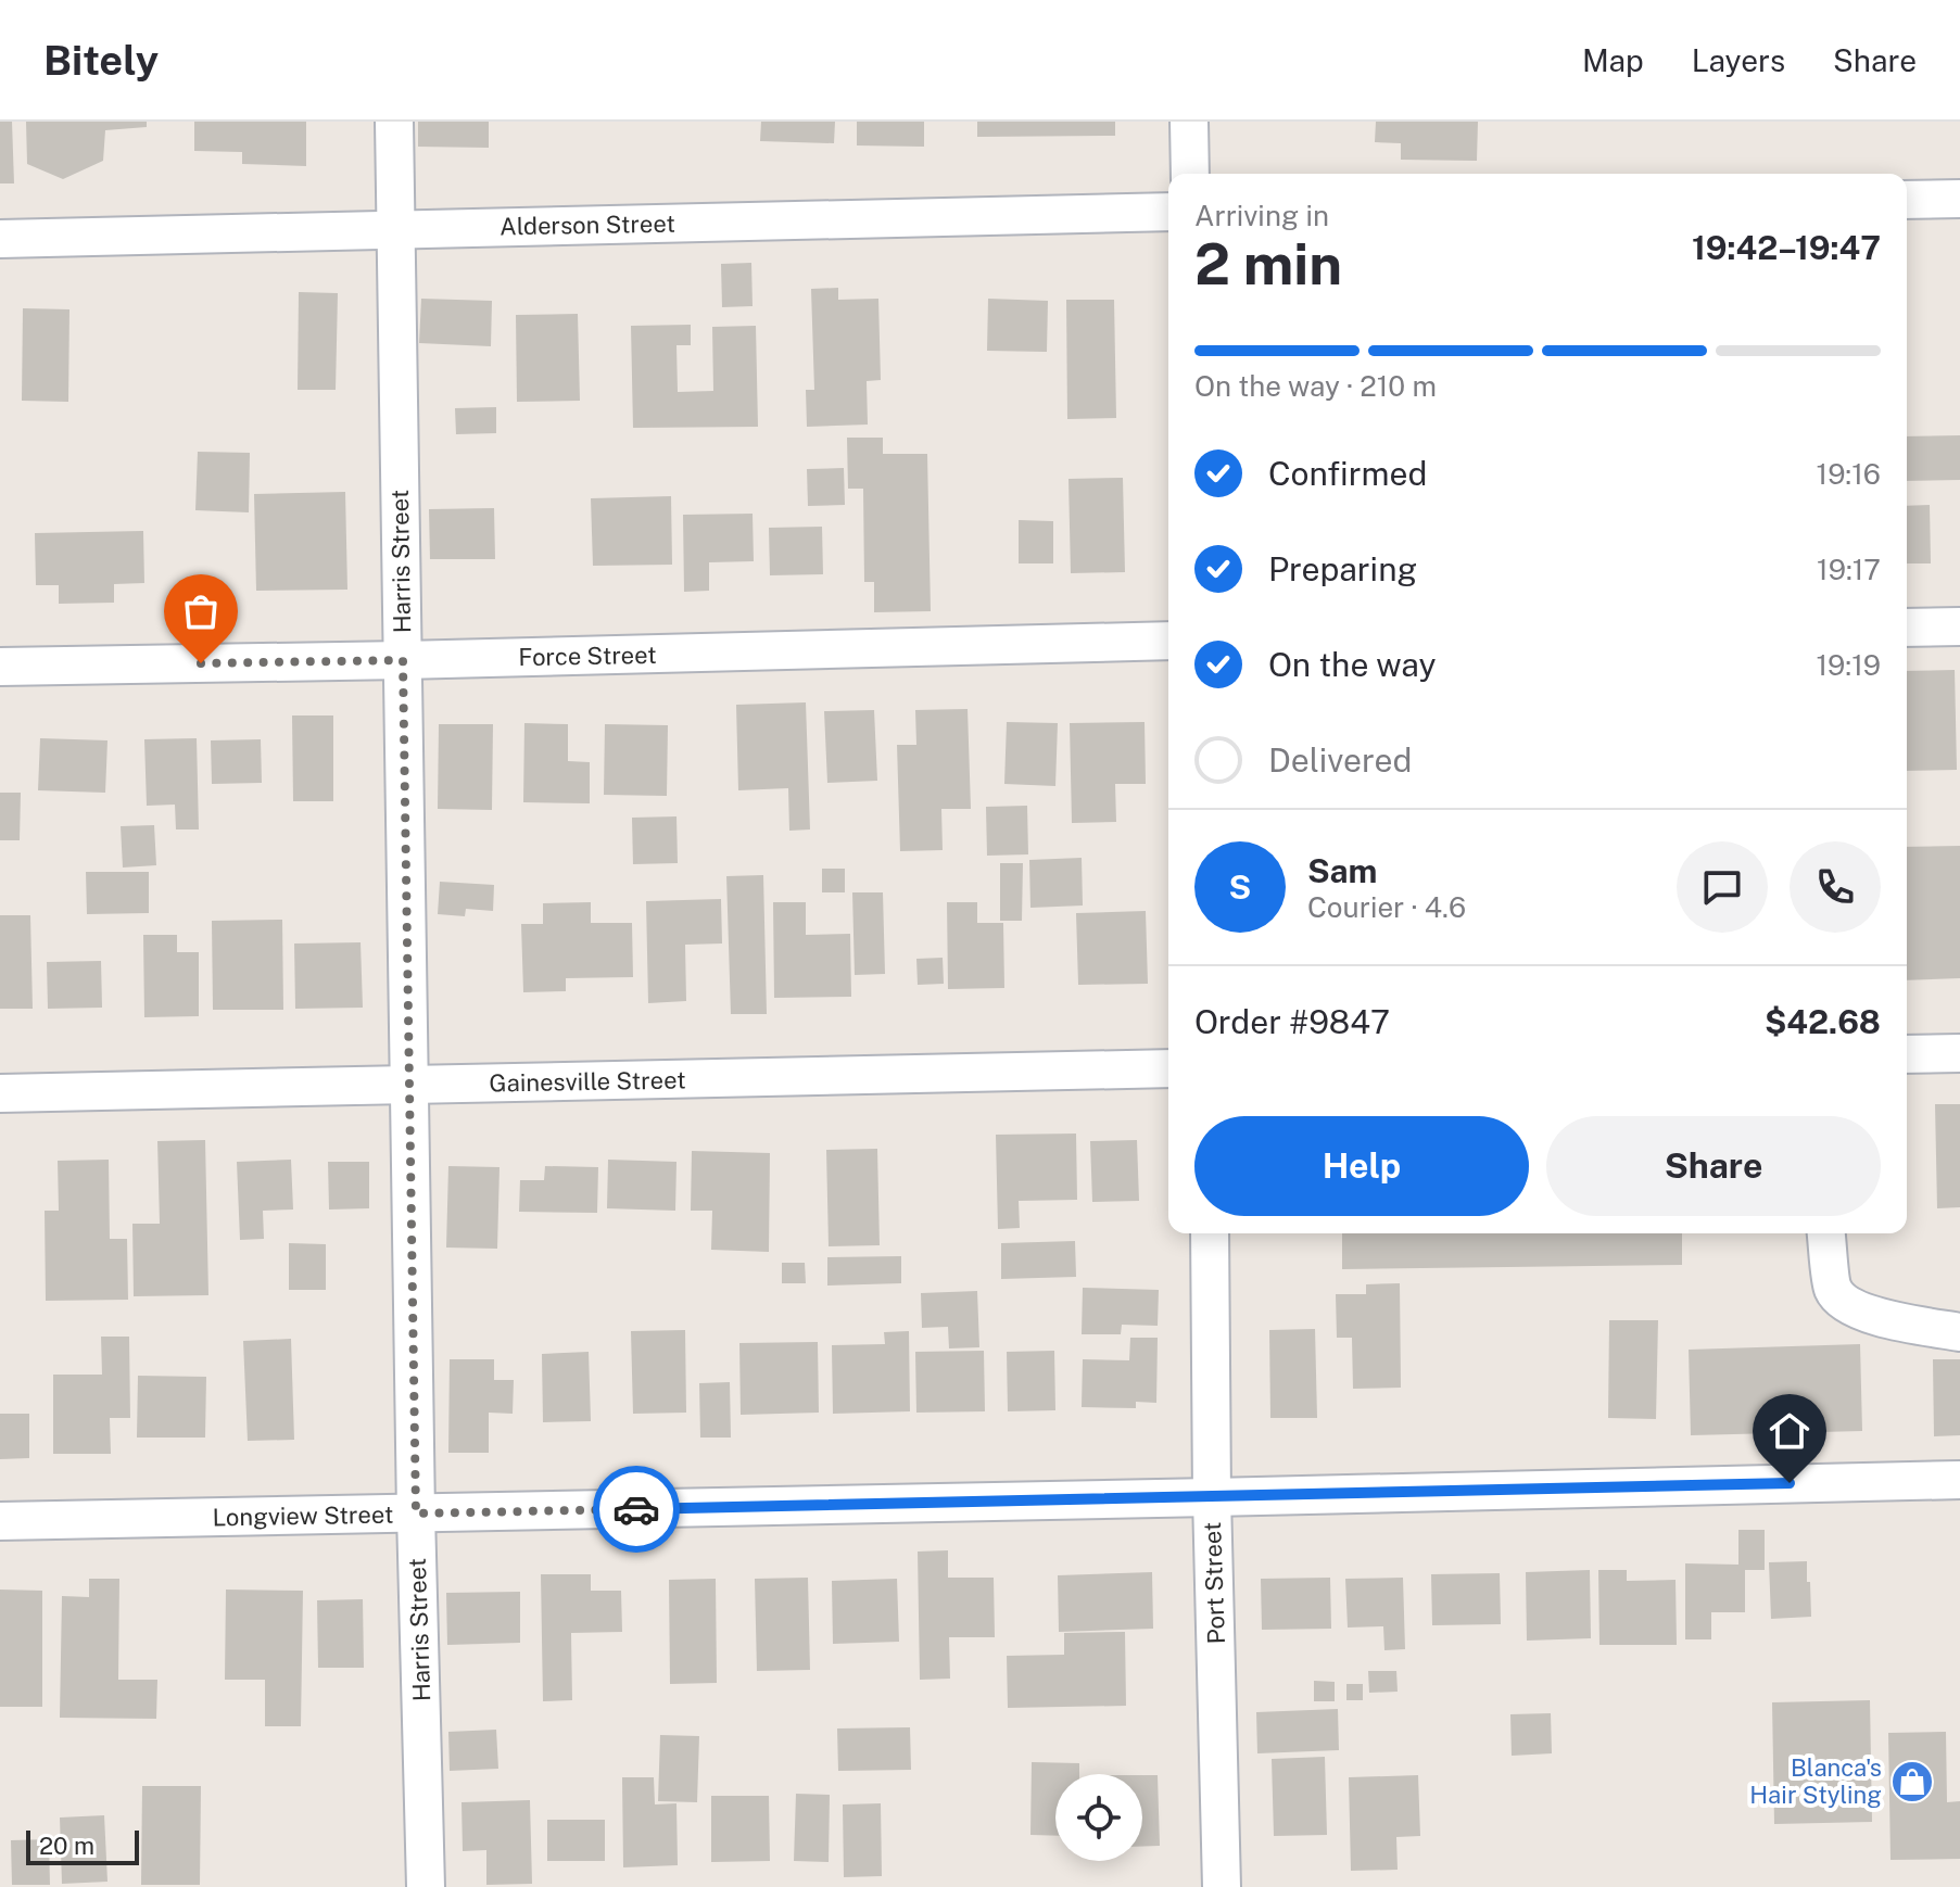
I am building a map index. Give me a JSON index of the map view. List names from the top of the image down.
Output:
{
  "streets": {
    "street": [
      "Alderson Street",
      "Harris Street",
      "Force Street",
      "Gainesville Street",
      "Longview Street",
      "Port Street"
    ]
  },
  "crossings": [
    ["Alderson Street", "Harris Street"],
    ["Harris Street", "Force Street"],
    ["Harris Street", "Gainesville Street"],
    ["Harris Street", "Longview Street"],
    ["Longview Street", "Port Street"]
  ],
  "places": {
    "shop": ["Blanca's Hair Styling"]
  },
  "scale_bar": "20 m",
  "page": {
    "header": "Bitely",
    "nav": ["Map", "Layers", "Share"],
    "heading": ["2 min", "Arriving in", "19:42–19:47"],
    "panel": [
      "Sam",
      "Courier · 4.6",
      "Order #9847",
      "$42.68"
    ],
    "bar": "On the way · 210 m",
    "list": [
      ["Confirmed", "19:16"],
      ["Preparing", "19:17"],
      ["On the way", "19:19"],
      "Delivered"
    ],
    "round": "S",
    "buttons": ["Help", "Share"],
    "scale": "20 m"
  }
}
